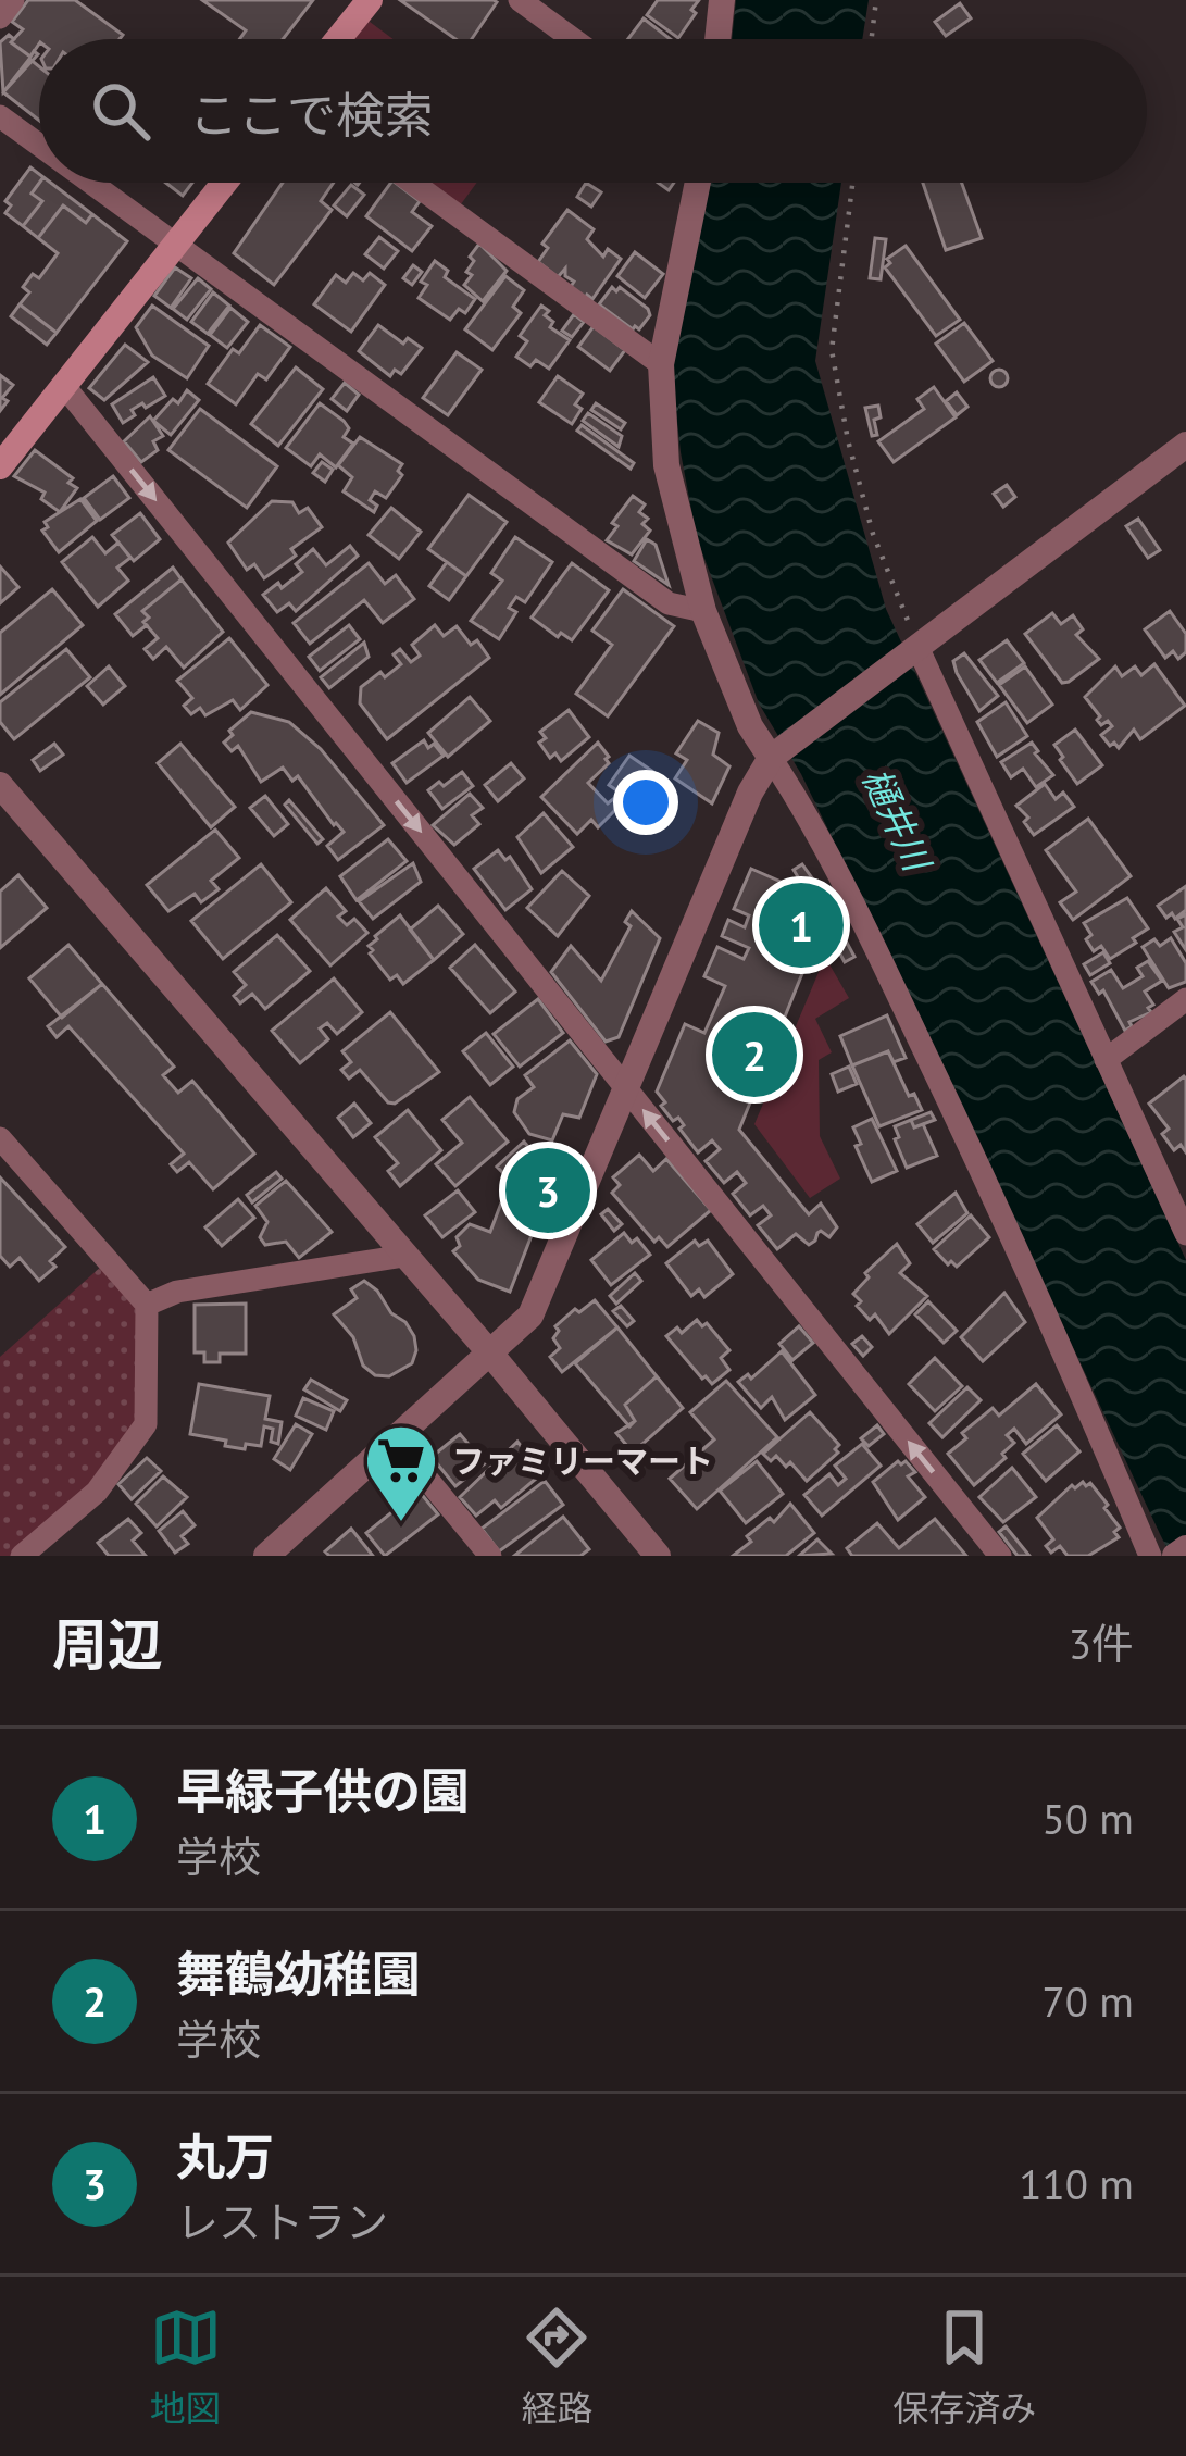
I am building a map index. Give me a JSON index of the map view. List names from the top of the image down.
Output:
{
  "water": ["樋井川"],
  "places": {
    "supermarket": ["ファミリーマート"]
  },
  "page": {
    "search": "ここで検索",
    "pins": ["1", "2", "3"],
    "heading": ["周辺", "3件"],
    "list": [
      {
        "mark": "1",
        "name": "早緑子供の園",
        "note": "学校",
        "value": "50 m"
      },
      {
        "mark": "2",
        "name": "舞鶴幼稚園",
        "note": "学校",
        "value": "70 m"
      },
      {
        "mark": "3",
        "name": "丸万",
        "note": "レストラン",
        "value": "110 m"
      }
    ],
    "nav": ["地図", "経路", "保存済み"]
  }
}
